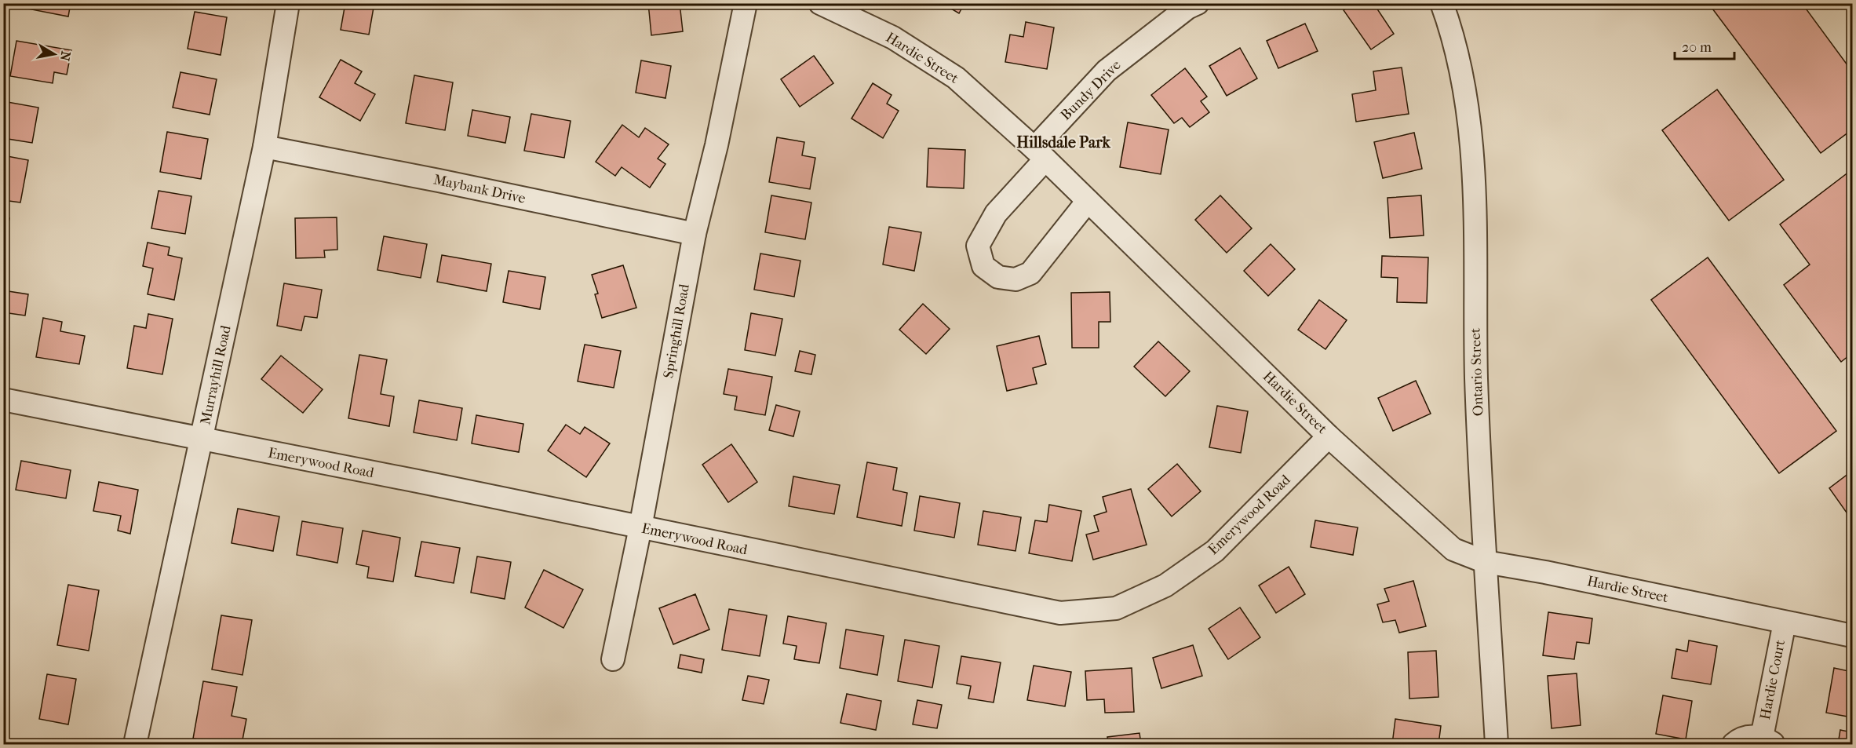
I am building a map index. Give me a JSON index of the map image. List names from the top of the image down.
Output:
{
  "streets": {
    "street": [
      "Hardie Street",
      "Bundy Drive",
      "Maybank Drive",
      "Springhill Road",
      "Ontario Street",
      "Murrayhill Road",
      "Emerywood Road",
      "Hardie Court"
    ]
  },
  "crossings": [
    ["Hardie Street", "Bundy Drive"],
    ["Hardie Street", "Ontario Street"],
    ["Hardie Street", "Emerywood Road"],
    ["Hardie Street", "Hardie Court"],
    ["Maybank Drive", "Springhill Road"],
    ["Maybank Drive", "Murrayhill Road"],
    ["Springhill Road", "Emerywood Road"],
    ["Murrayhill Road", "Emerywood Road"]
  ],
  "districts": ["Hillsdale Park"],
  "scale_bar": "20 m",
  "north": "right"
}
